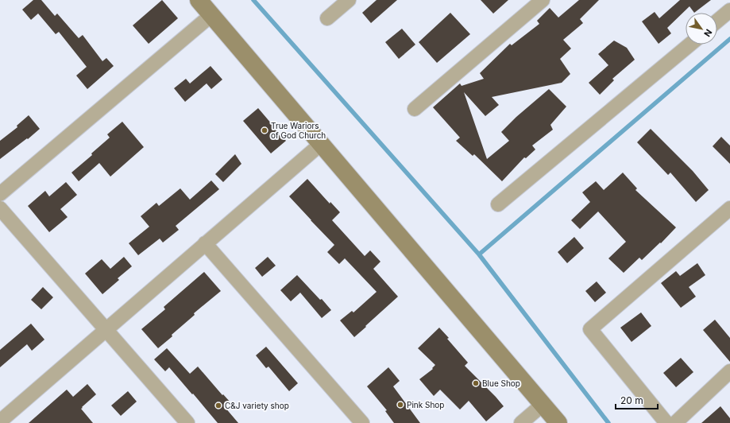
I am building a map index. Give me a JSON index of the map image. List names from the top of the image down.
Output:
{
  "places": [
    "True Wariors of God Church",
    "Blue Shop",
    "Pink Shop",
    "C&J variety shop"
  ],
  "scale_bar": "20 m",
  "north": "bottom right"
}
